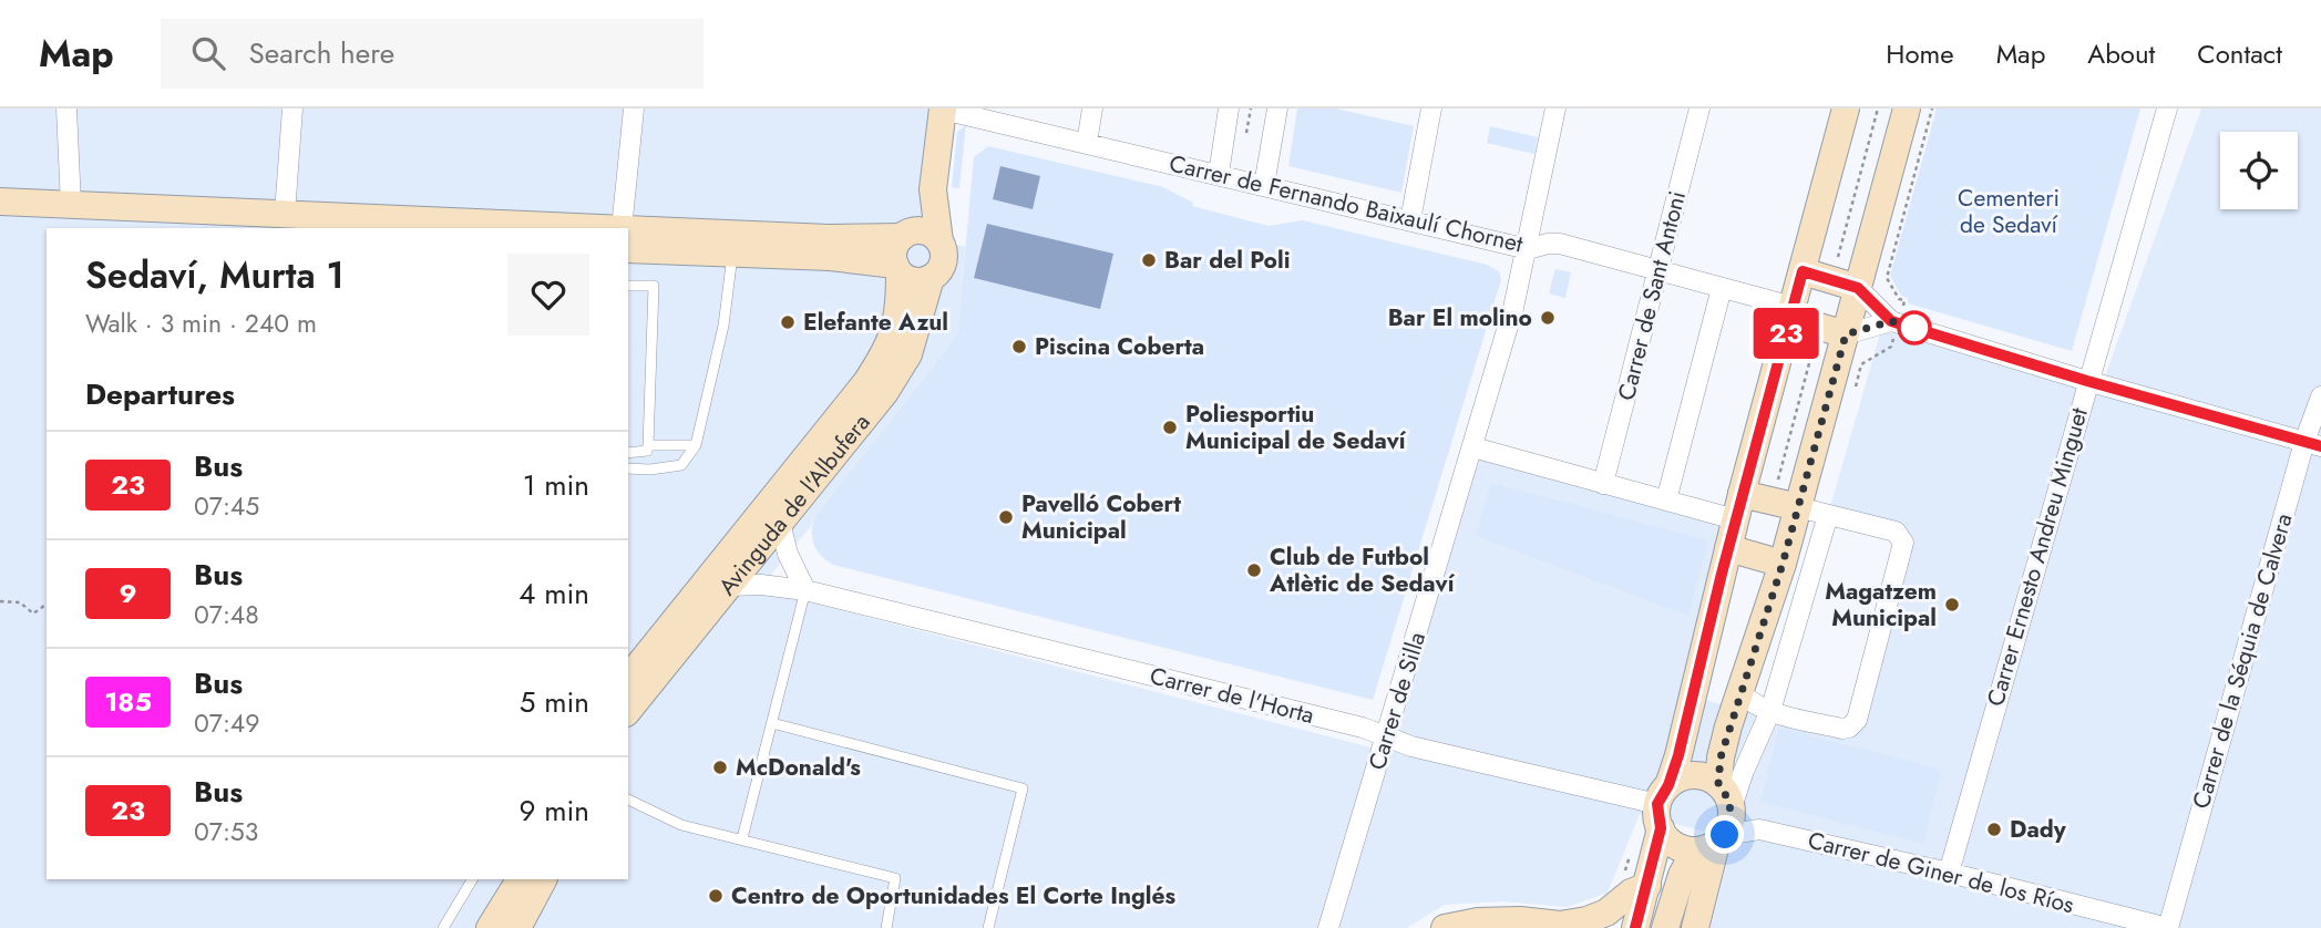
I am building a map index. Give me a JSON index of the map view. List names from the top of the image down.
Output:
{
  "streets": {
    "street": [
      "Carrer de Fernando Baixaulí Chornet",
      "Carrer de Sant Antoni",
      "Avinguda de l'Albufera",
      "Carrer Ernesto Andreu Minguet",
      "Carrer de la Séquia de Calvera",
      "Carrer de l'Horta",
      "Carrer de Silla",
      "Carrer de Giner de los Ríos"
    ]
  },
  "crossings": [
    ["Carrer de Fernando Baixaulí Chornet", "Carrer de Sant Antoni"],
    ["Carrer de Fernando Baixaulí Chornet", "Carrer de Silla"],
    ["Avinguda de l'Albufera", "Carrer de l'Horta"],
    ["Carrer Ernesto Andreu Minguet", "Carrer de Giner de los Ríos"],
    ["Carrer de la Séquia de Calvera", "Carrer de Giner de los Ríos"],
    ["Carrer de l'Horta", "Carrer de Silla"]
  ],
  "parks": ["Cementeri de Sedaví"],
  "places": [
    "Bar del Poli",
    "Bar El molino",
    "Elefante Azul",
    "Piscina Coberta",
    "Poliesportiu Municipal de Sedaví",
    "Pavelló Cobert Municipal",
    "Club de Futbol Atlètic de Sedaví",
    "Magatzem Municipal",
    "McDonald's",
    "Dady",
    "Centro de Oportunidades El Corte Inglés"
  ],
  "lines": ["bus line 23"],
  "page": {
    "header": "Map",
    "search": "Search here",
    "nav": [
      "Home",
      "Map",
      "About",
      "Contact"
    ],
    "on_map": "23",
    "heading": [
      ["Sedaví, Murta 1", "Walk · 3 min · 240 m"],
      "Departures"
    ],
    "list": [
      {
        "mark": "23",
        "name": "Bus",
        "note": "07:45",
        "value": "1 min"
      },
      {
        "mark": "9",
        "name": "Bus",
        "note": "07:48",
        "value": "4 min"
      },
      {
        "mark": "185",
        "name": "Bus",
        "note": "07:49",
        "value": "5 min"
      },
      {
        "mark": "23",
        "name": "Bus",
        "note": "07:53",
        "value": "9 min"
      }
    ]
  }
}
